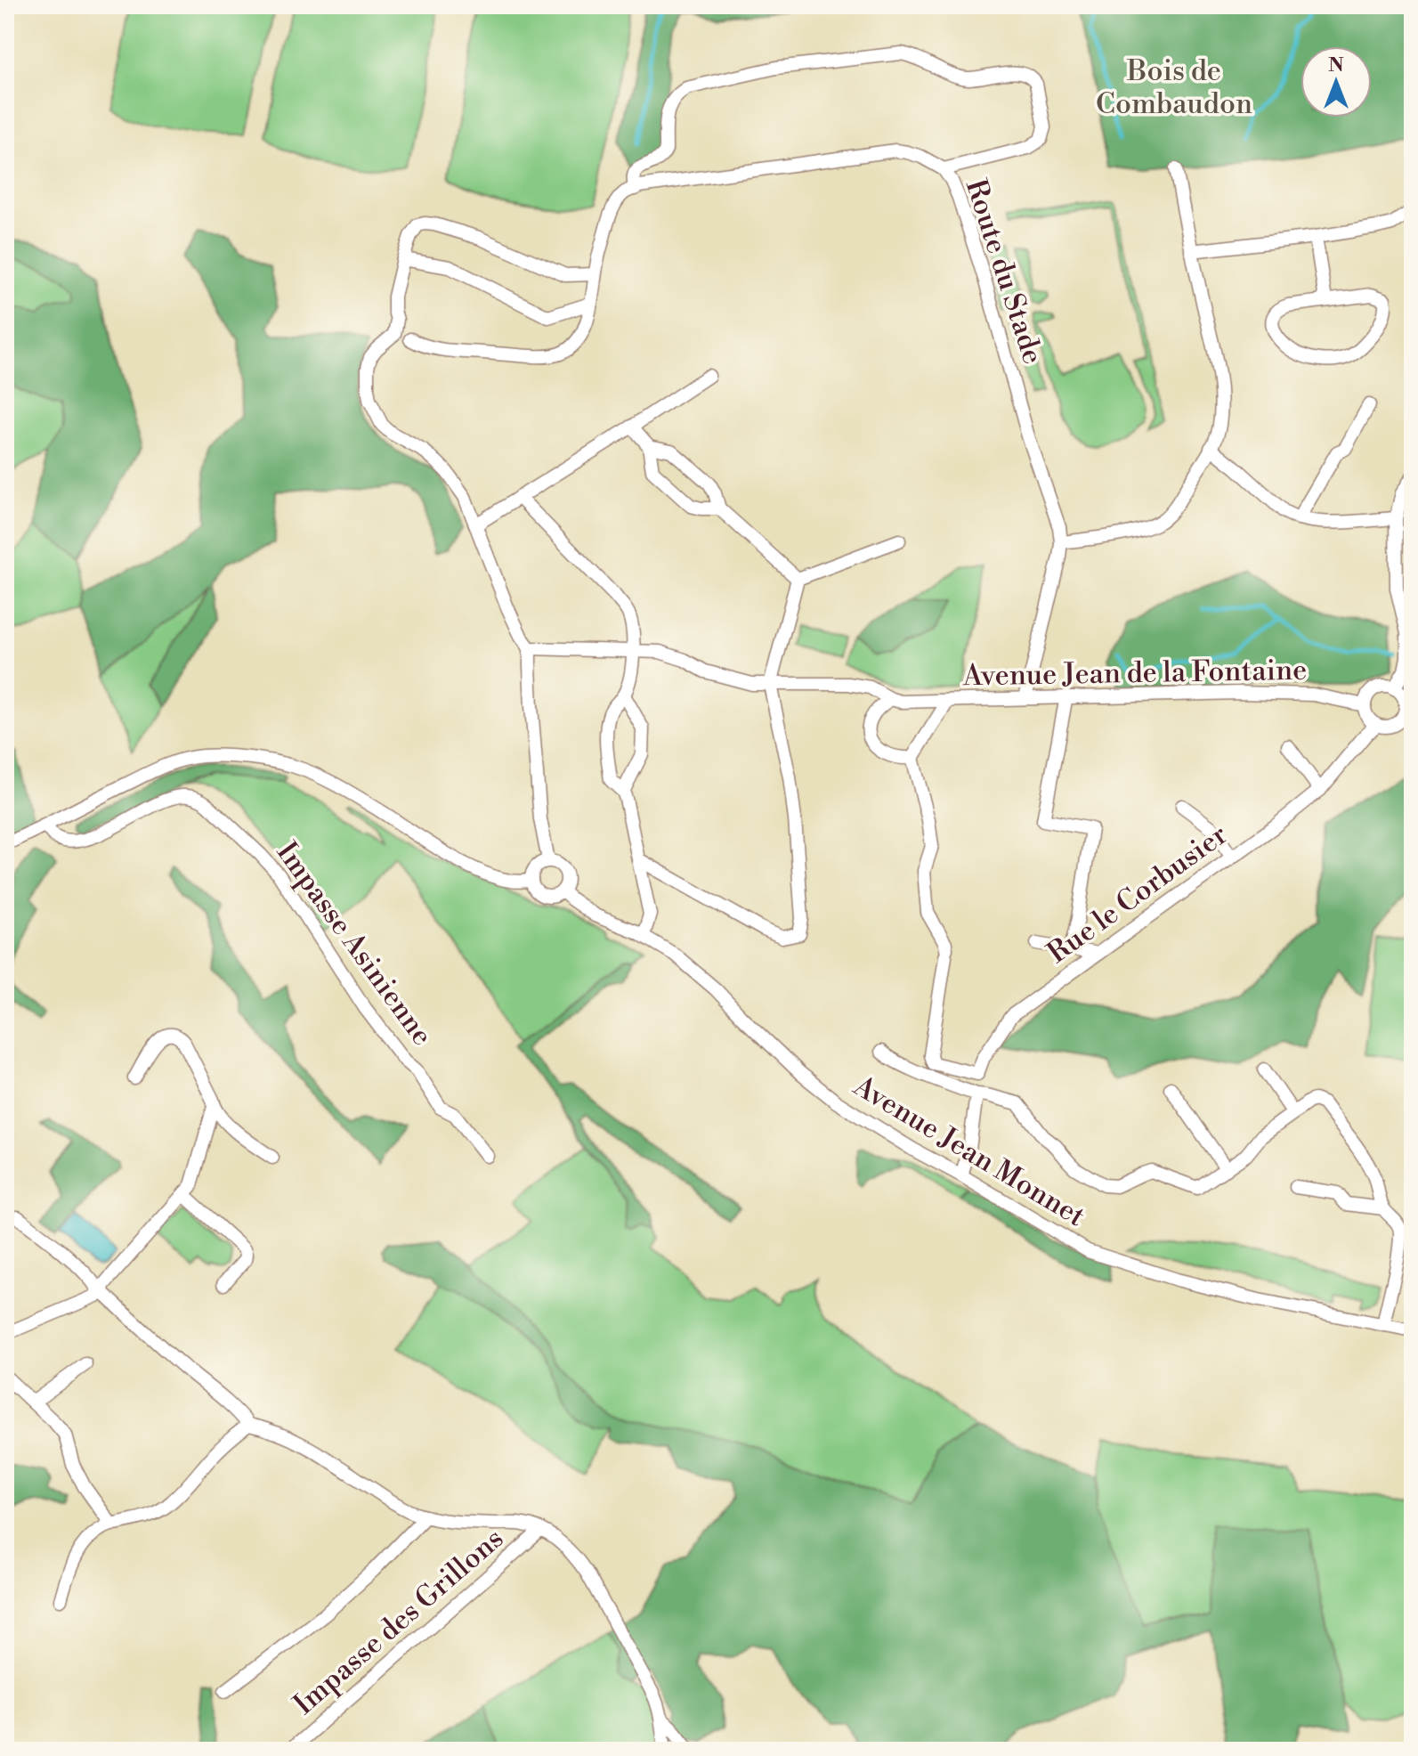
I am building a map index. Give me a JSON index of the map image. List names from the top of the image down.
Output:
{
  "streets": {
    "street": [
      "Route du Stade",
      "Avenue Jean de la Fontaine",
      "Rue le Corbusier",
      "Impasse Asinienne",
      "Avenue Jean Monnet",
      "Impasse des Grillons"
    ]
  },
  "crossings": [
    ["Avenue Jean de la Fontaine", "Rue le Corbusier"]
  ],
  "parks": ["Bois de Combaudon"],
  "north": "top"
}
